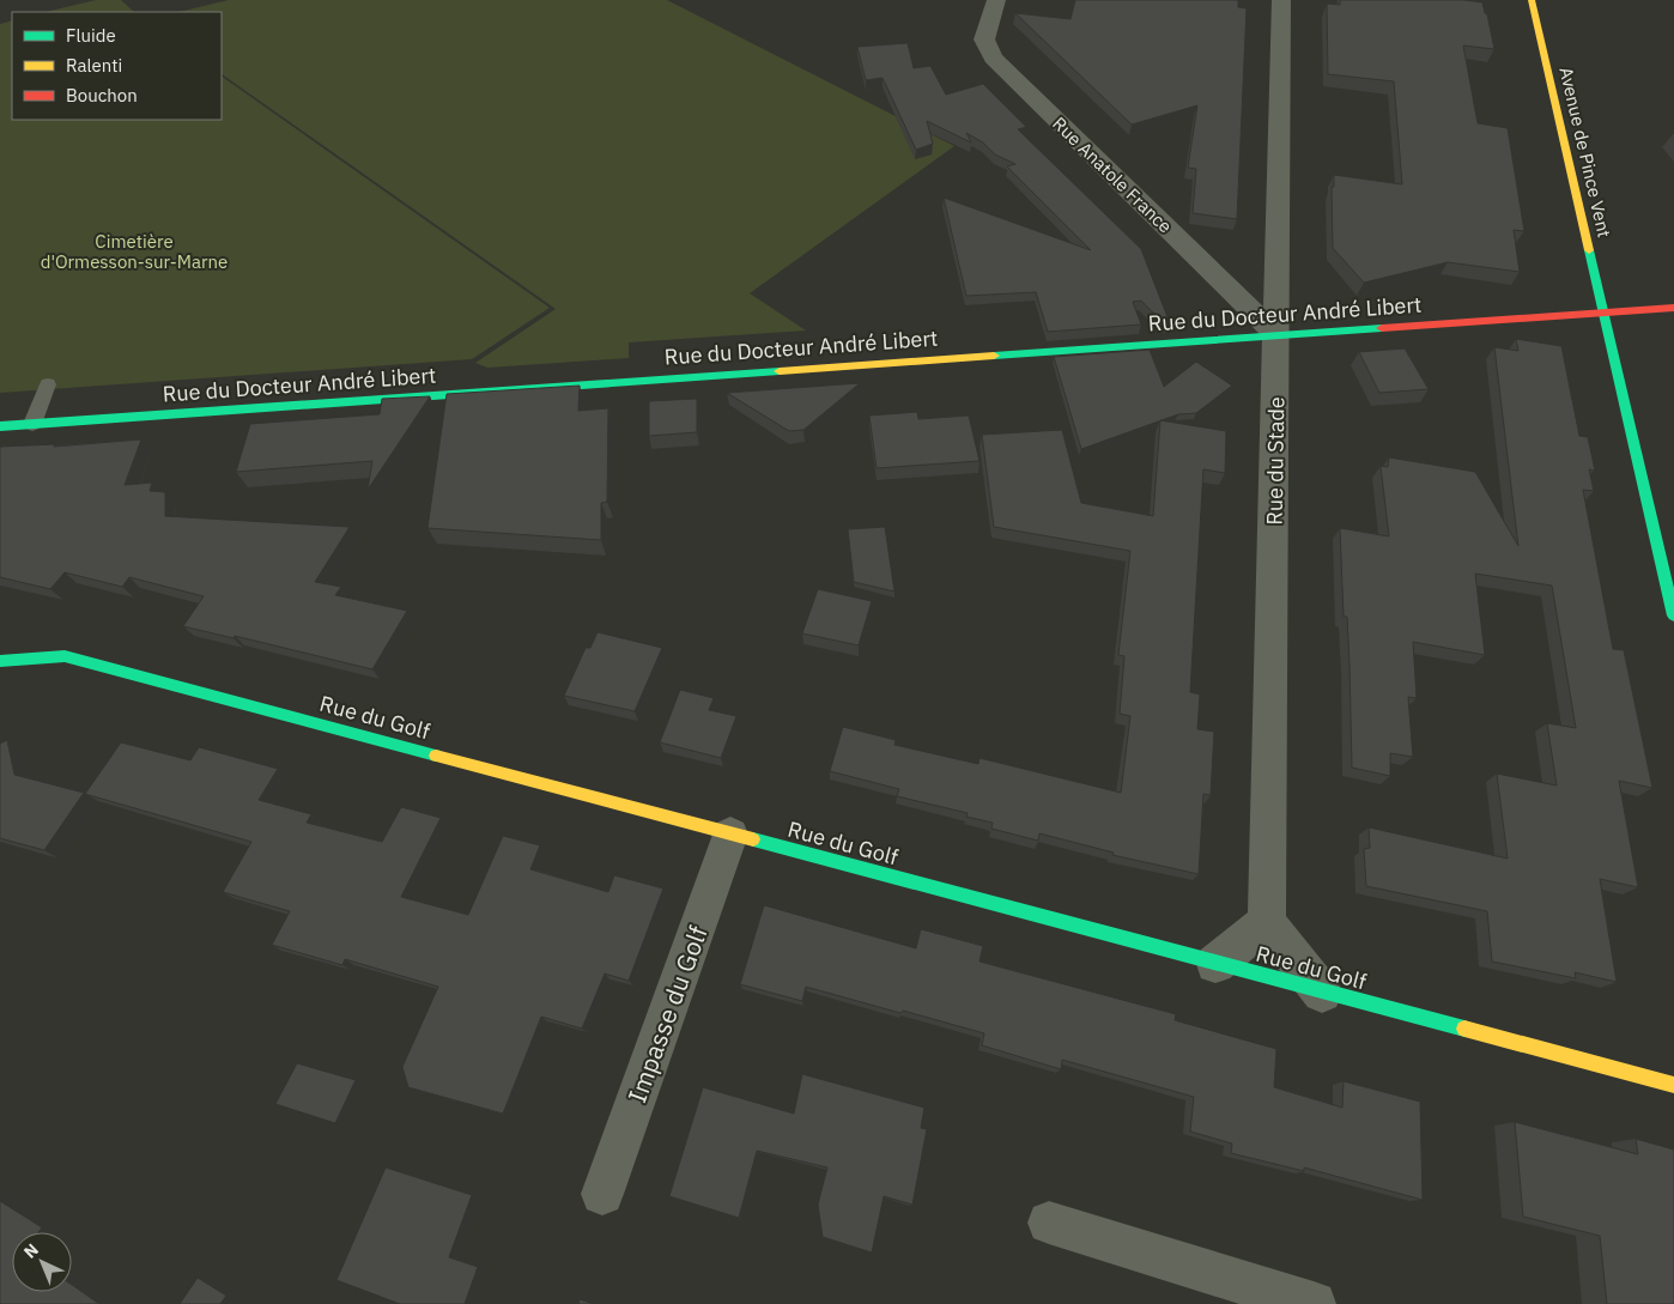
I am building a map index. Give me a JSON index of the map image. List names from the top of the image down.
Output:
{
  "streets": {
    "street": [
      "Avenue de Pince Vent",
      "Rue Anatole France",
      "Rue du Docteur André Libert",
      "Rue du Stade",
      "Rue du Golf",
      "Impasse du Golf"
    ]
  },
  "crossings": [
    ["Avenue de Pince Vent", "Rue du Docteur André Libert"],
    ["Rue Anatole France", "Rue du Docteur André Libert"],
    ["Rue Anatole France", "Rue du Stade"],
    ["Rue du Docteur André Libert", "Rue du Stade"],
    ["Rue du Golf", "Impasse du Golf"]
  ],
  "parks": ["Cimetière d'Ormesson-sur-Marne"],
  "legend": ["Fluide", "Ralenti", "Bouchon"],
  "north": "top left"
}
